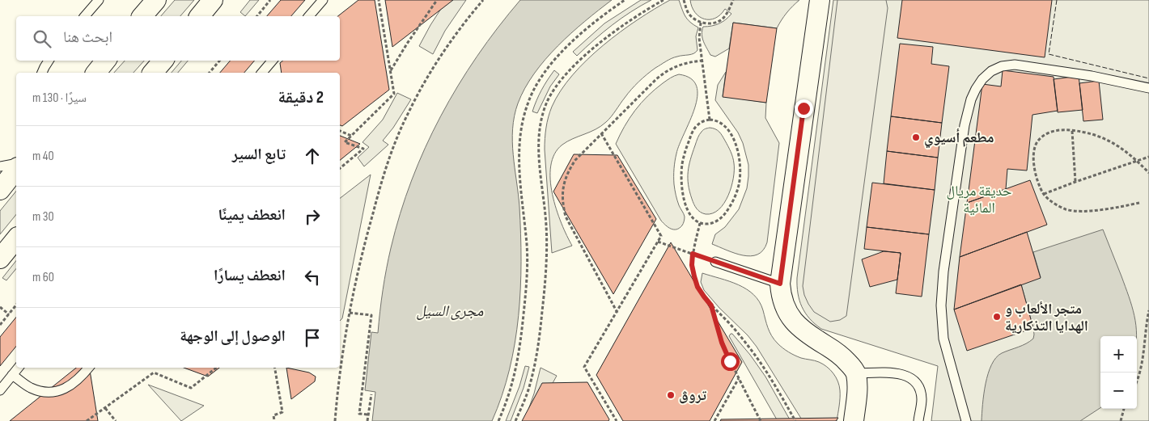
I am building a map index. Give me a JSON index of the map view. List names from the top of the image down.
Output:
{
  "water": ["مجرى السيل"],
  "parks": ["حديقة مريال المائية"],
  "places": ["مطعم أسيوي", "متجر الألعاب و الهدايا التذكارية", "تروڨ"],
  "page": {
    "search": "ابحث هنا",
    "heading": ["2 دقيقة", "سيرًا · 130 m"],
    "list": [
      ["تابع السير", "40 m"],
      ["انعطف يمينًا", "30 m"],
      ["انعطف يسارًا", "60 m"],
      "الوصول إلى الوجهة"
    ],
    "map_buttons": ["+", "−"]
  }
}
